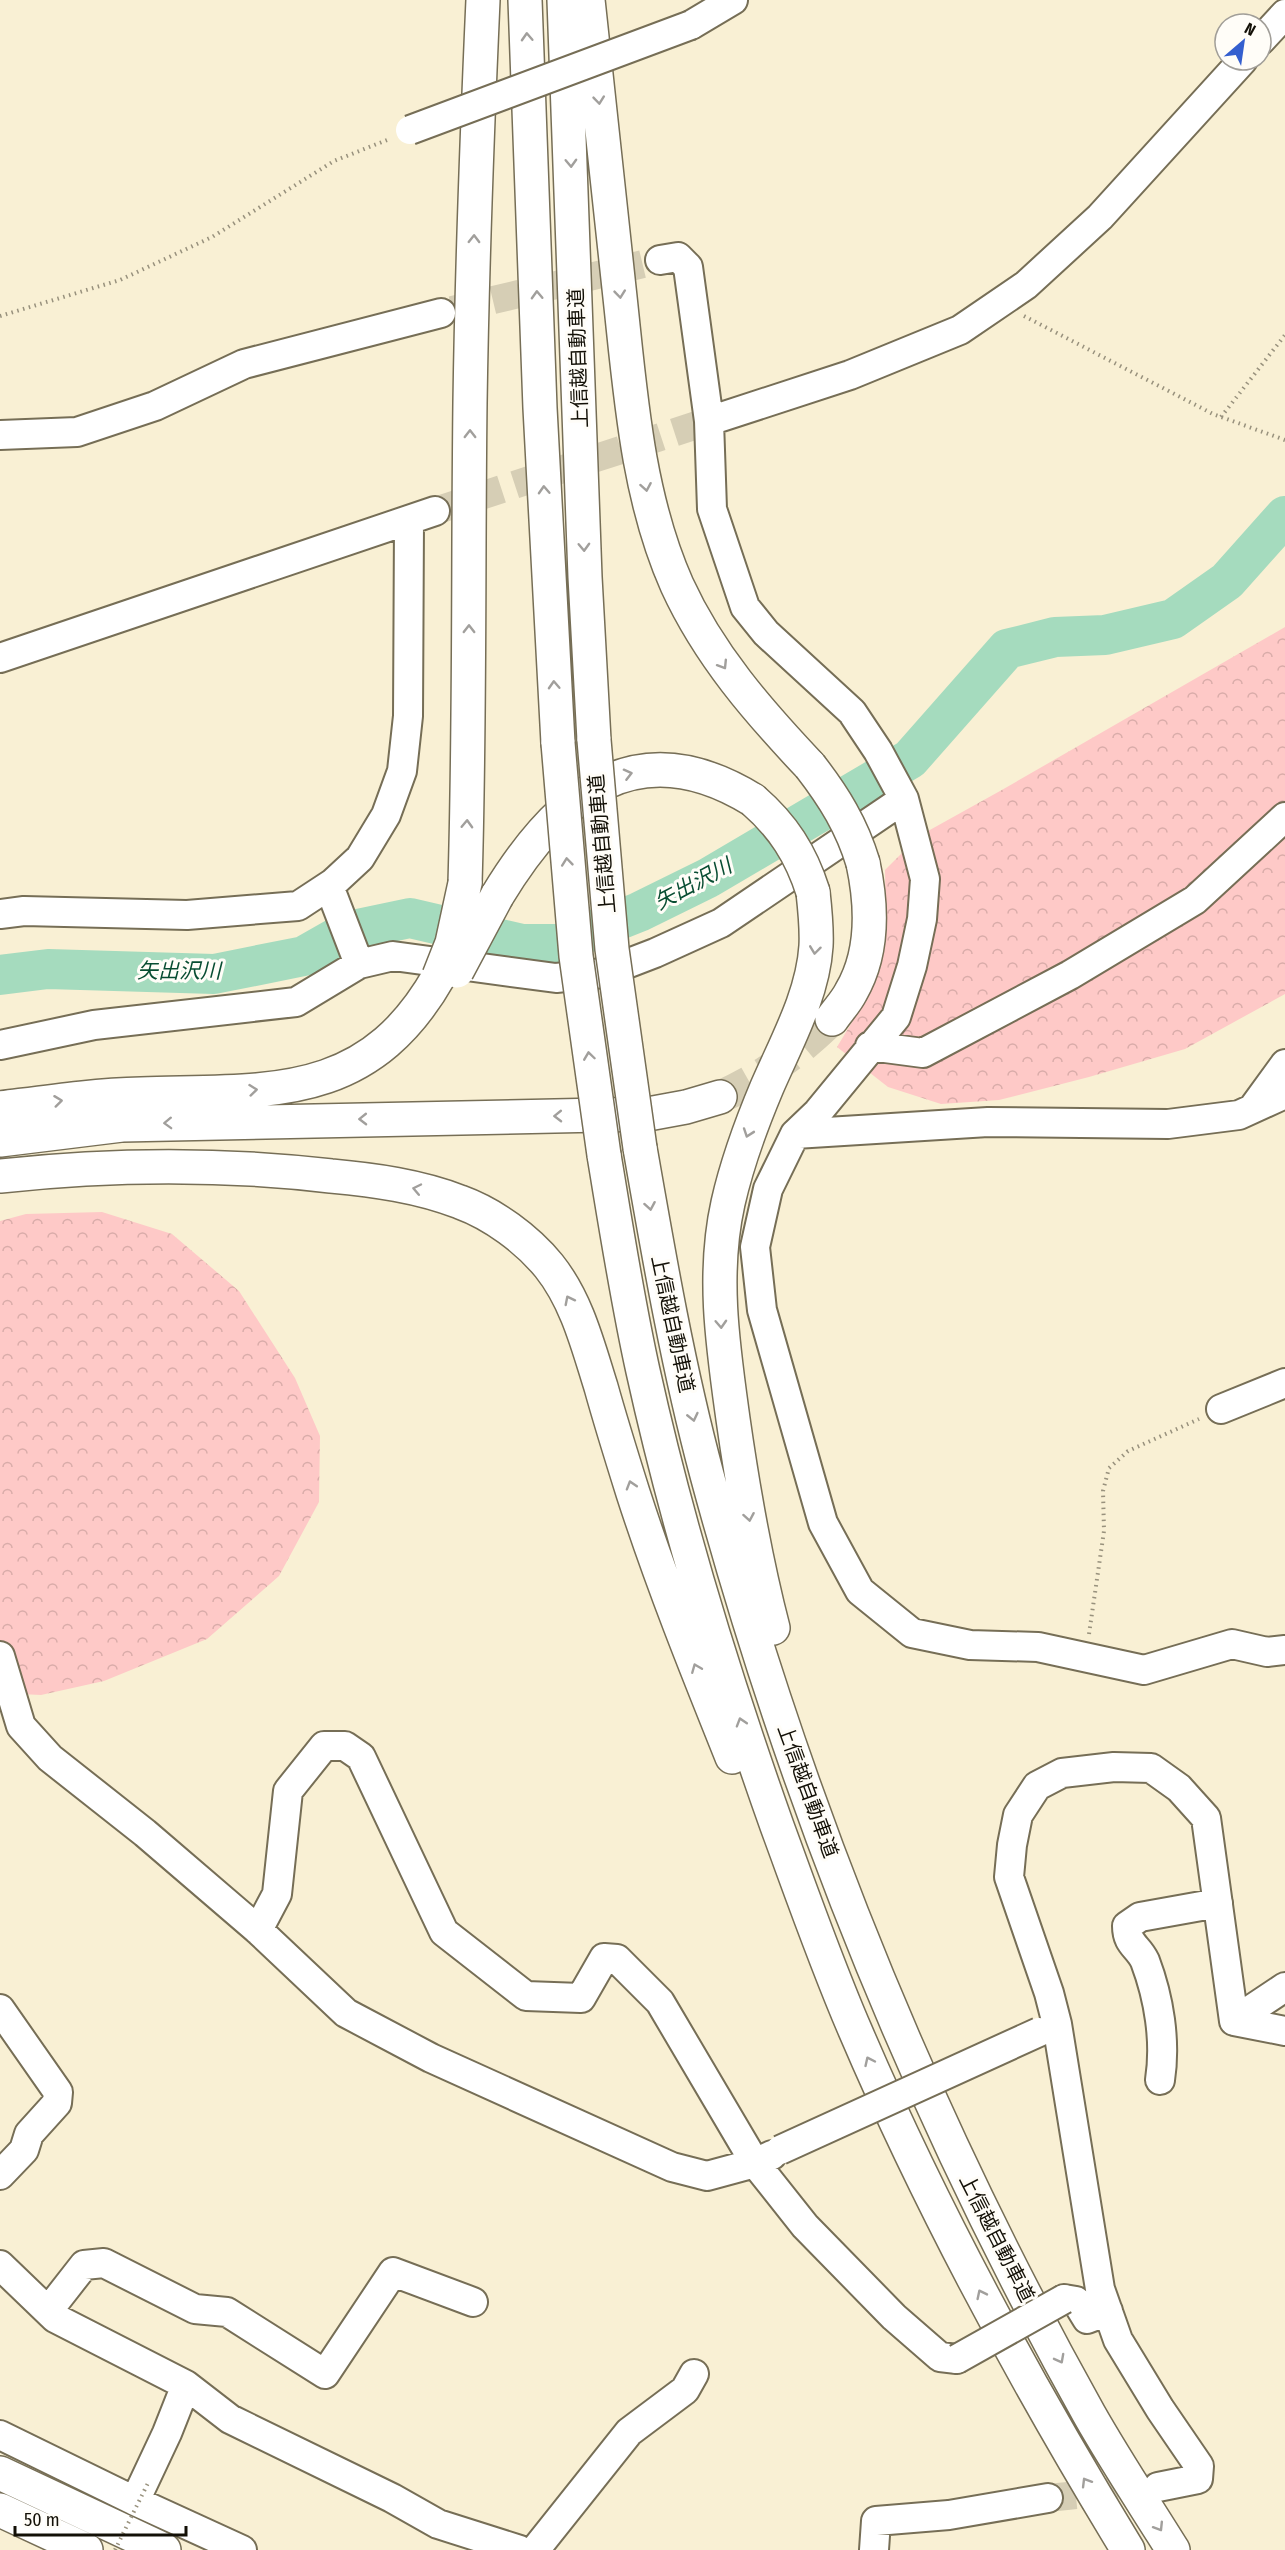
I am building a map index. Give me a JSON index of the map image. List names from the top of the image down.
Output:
{
  "streets": {
    "highway": ["上信越自動車道"]
  },
  "water": ["矢出沢川"],
  "scale_bar": "50 m",
  "north": "top right"
}
